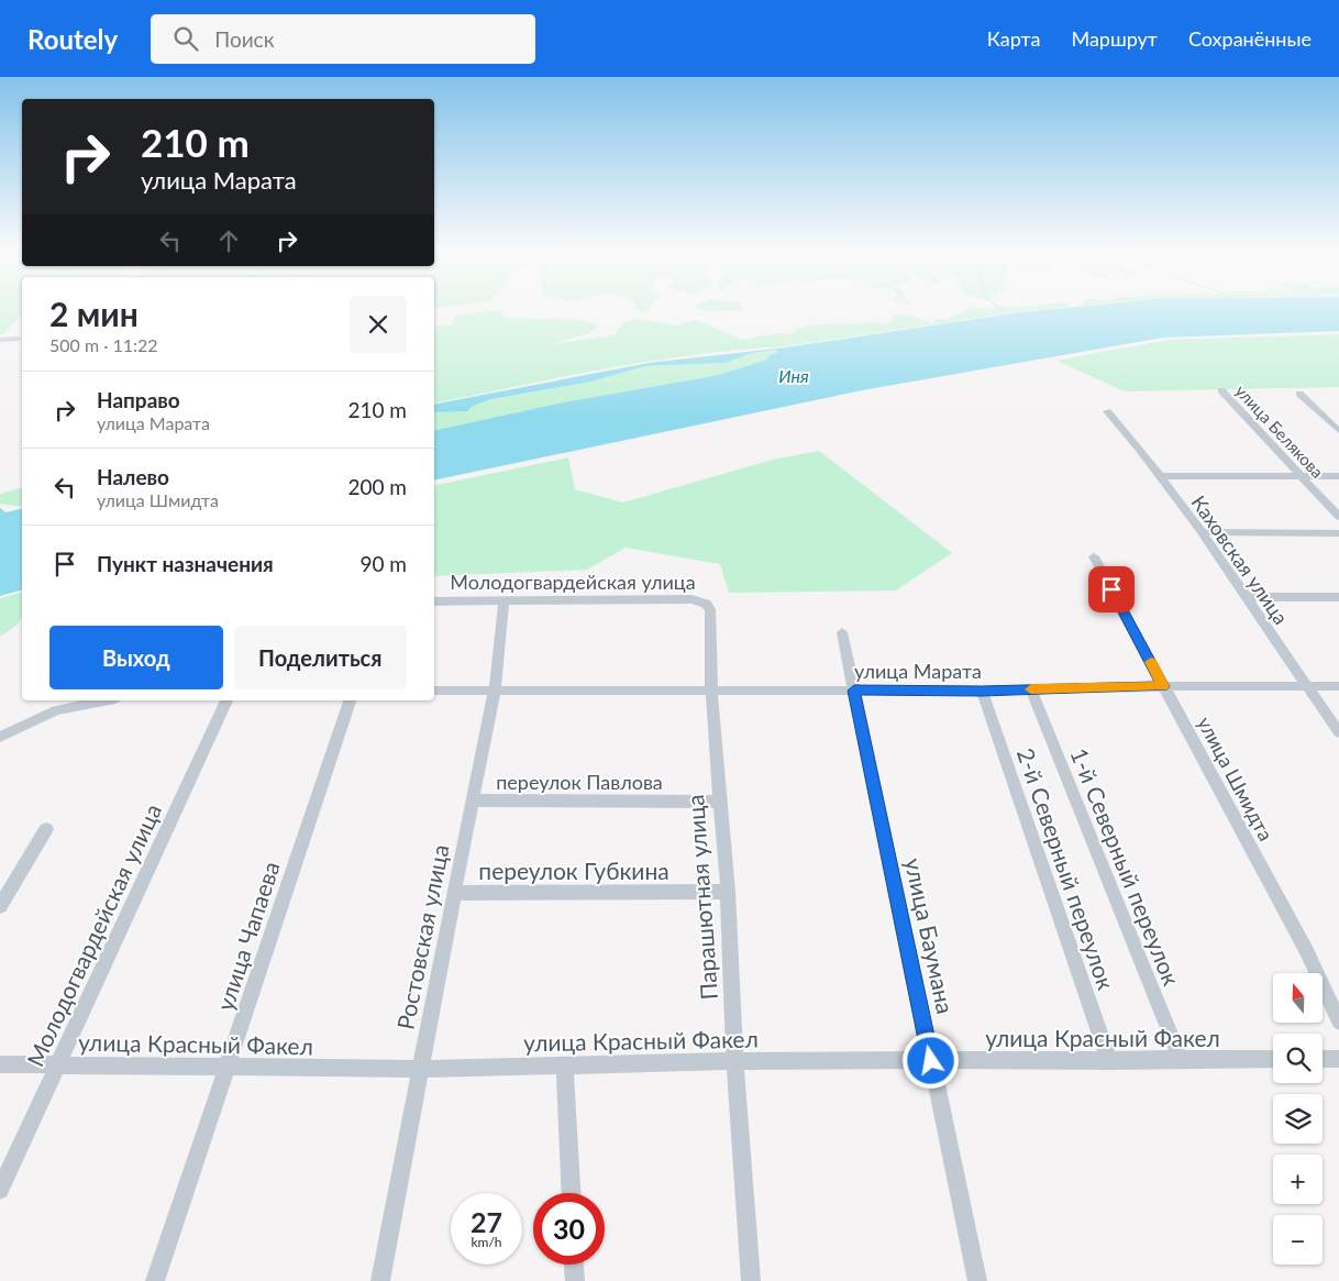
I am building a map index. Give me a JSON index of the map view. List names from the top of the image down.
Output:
{
  "streets": {
    "street": [
      "улица Белякова",
      "Каховская улица",
      "Молодогвардейская улица",
      "улица Марата",
      "улица Шмидта",
      "переулок Павлова",
      "1-й Северный переулок",
      "2-й Северный переулок",
      "переулок Губкина",
      "Парашютная улица",
      "улица Чапаева",
      "улица Баумана",
      "Ростовская улица",
      "улица Красный Факел"
    ]
  },
  "crossings": [
    ["Каховская улица", "улица Марата"],
    ["Молодогвардейская улица", "Парашютная улица"],
    ["Молодогвардейская улица", "Ростовская улица"],
    ["Молодогвардейская улица", "улица Красный Факел"],
    ["улица Марата", "улица Шмидта"],
    ["улица Марата", "1-й Северный переулок"],
    ["улица Марата", "2-й Северный переулок"],
    ["улица Марата", "Парашютная улица"],
    ["улица Марата", "улица Баумана"],
    ["улица Марата", "Ростовская улица"],
    ["переулок Павлова", "Парашютная улица"],
    ["переулок Павлова", "Ростовская улица"],
    ["1-й Северный переулок", "улица Красный Факел"],
    ["2-й Северный переулок", "улица Красный Факел"],
    ["переулок Губкина", "Парашютная улица"],
    ["переулок Губкина", "Ростовская улица"],
    ["Парашютная улица", "улица Красный Факел"],
    ["улица Чапаева", "улица Красный Факел"],
    ["улица Баумана", "улица Красный Факел"],
    ["Ростовская улица", "улица Красный Факел"]
  ],
  "water": ["Иня"],
  "north": "top",
  "page": {
    "header": "Routely",
    "search": "Поиск",
    "nav": ["Карта", "Маршрут", "Сохранённые"],
    "turn": ["210 m", "улица Марата"],
    "heading": ["2 мин", "500 m · 11:22"],
    "list": [
      {
        "name": "Направо",
        "note": "улица Марата",
        "value": "210 m"
      },
      {
        "name": "Налево",
        "note": "улица Шмидта",
        "value": "200 m"
      },
      {
        "name": "Пункт назначения",
        "value": "90 m"
      }
    ],
    "buttons": ["Выход", "Поделиться"],
    "map_buttons": ["+", "−"],
    "speed": "27 km/h",
    "limit": "30"
  }
}
